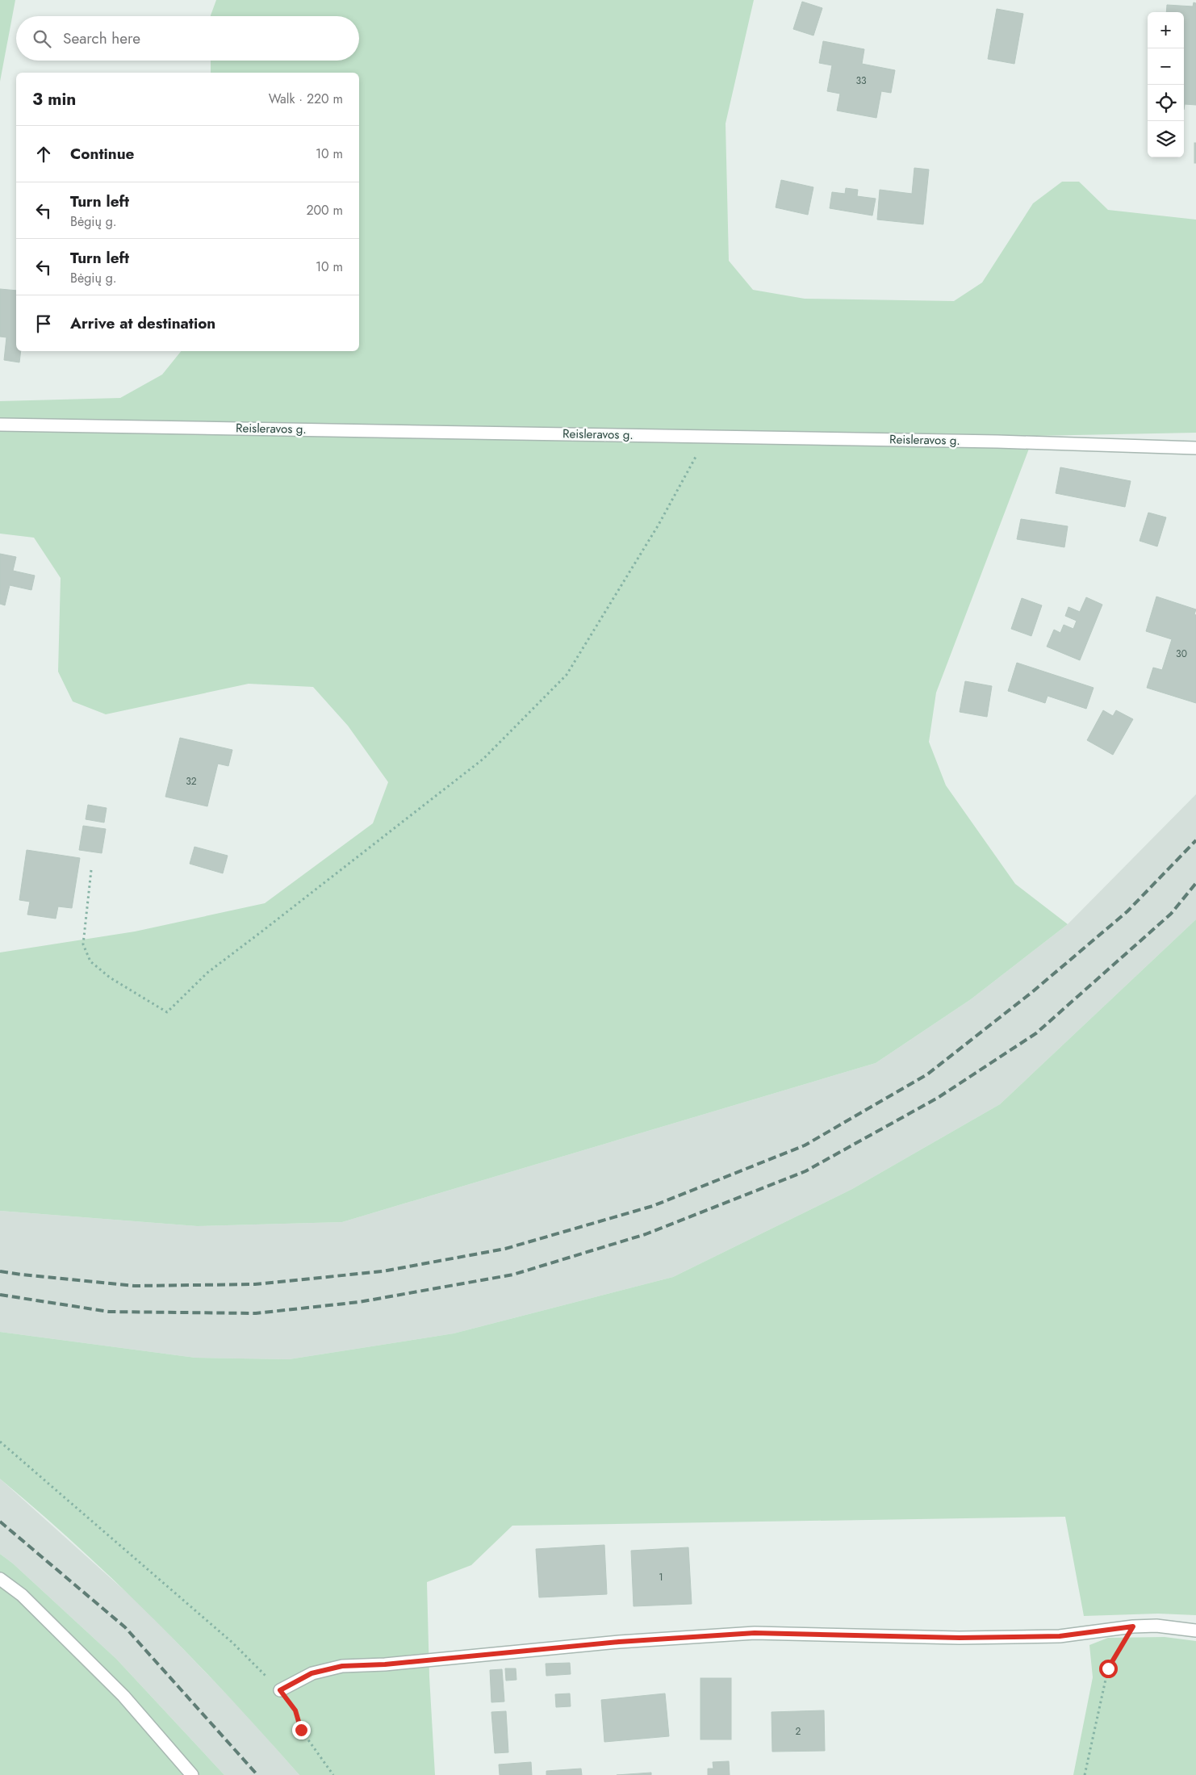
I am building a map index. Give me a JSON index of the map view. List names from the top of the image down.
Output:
{
  "streets": {
    "street": ["Reisleravos g."]
  },
  "house_numbers": [
    "33",
    "30",
    "32",
    "1",
    "2"
  ],
  "page": {
    "map_buttons": ["+", "−"],
    "search": "Search here",
    "heading": ["3 min", "Walk · 220 m"],
    "list": [
      ["Continue", "10 m"],
      ["Turn left", "Bėgių g.", "200 m"],
      ["Turn left", "Bėgių g.", "10 m"],
      "Arrive at destination"
    ]
  }
}
